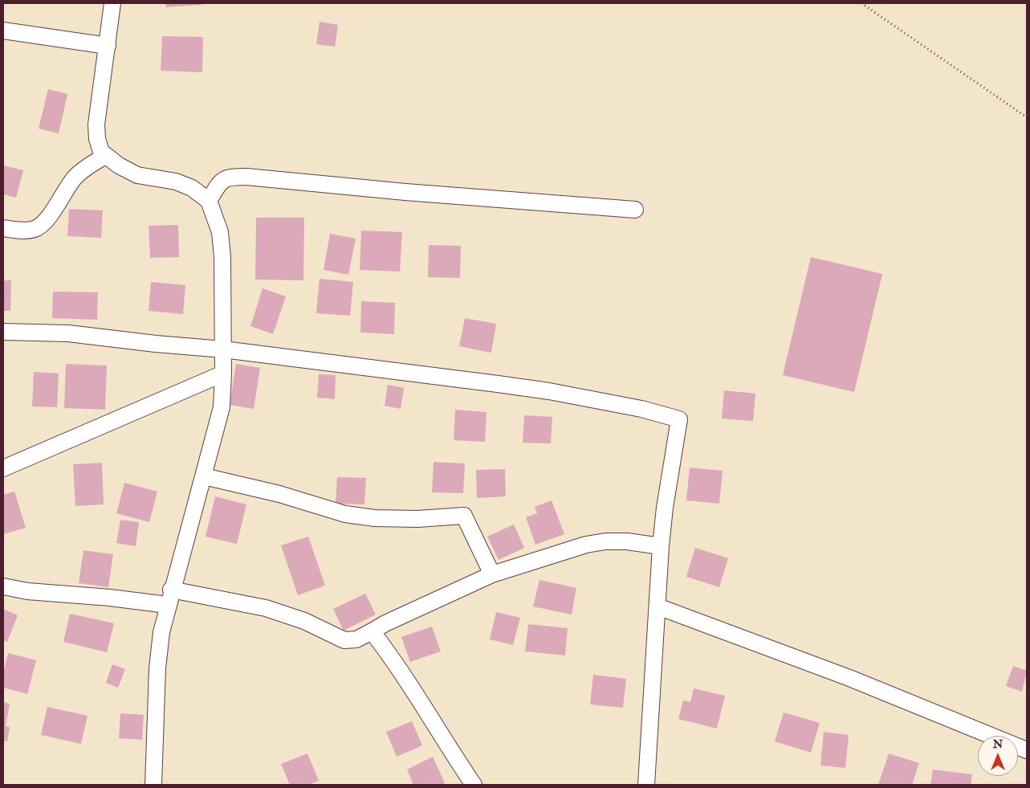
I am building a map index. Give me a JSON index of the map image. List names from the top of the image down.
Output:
{
  "north": "top"
}
